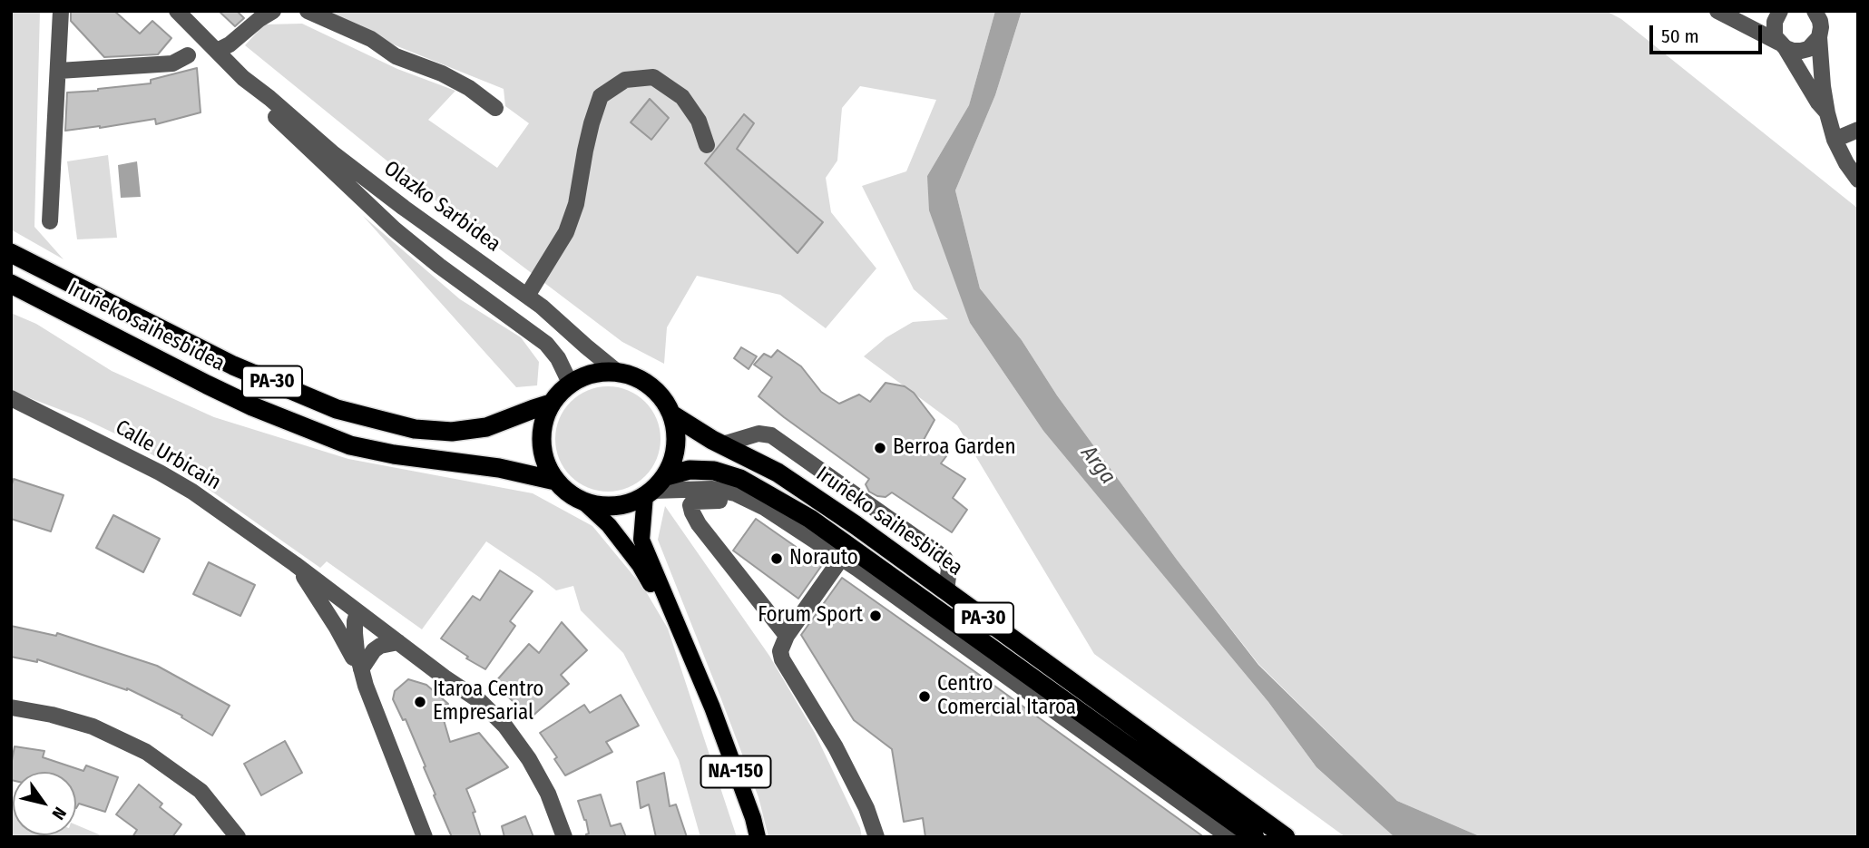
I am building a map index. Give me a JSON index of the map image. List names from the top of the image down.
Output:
{
  "streets": {
    "highway": ["Iruñeko saihesbidea", "PA-30"],
    "main road": ["NA-150"],
    "street": ["Olazko Sarbidea", "Calle Urbicain"]
  },
  "crossings": [
    ["Olazko Sarbidea", "Iruñeko saihesbidea"],
    ["Olazko Sarbidea", "PA-30"],
    ["Iruñeko saihesbidea", "PA-30"]
  ],
  "water": ["Arga"],
  "places": [
    "Berroa Garden",
    "Norauto",
    "Forum Sport",
    "Centro Comercial Itaroa",
    "Itaroa Centro Empresarial"
  ],
  "scale_bar": "50 m",
  "north": "bottom right"
}
